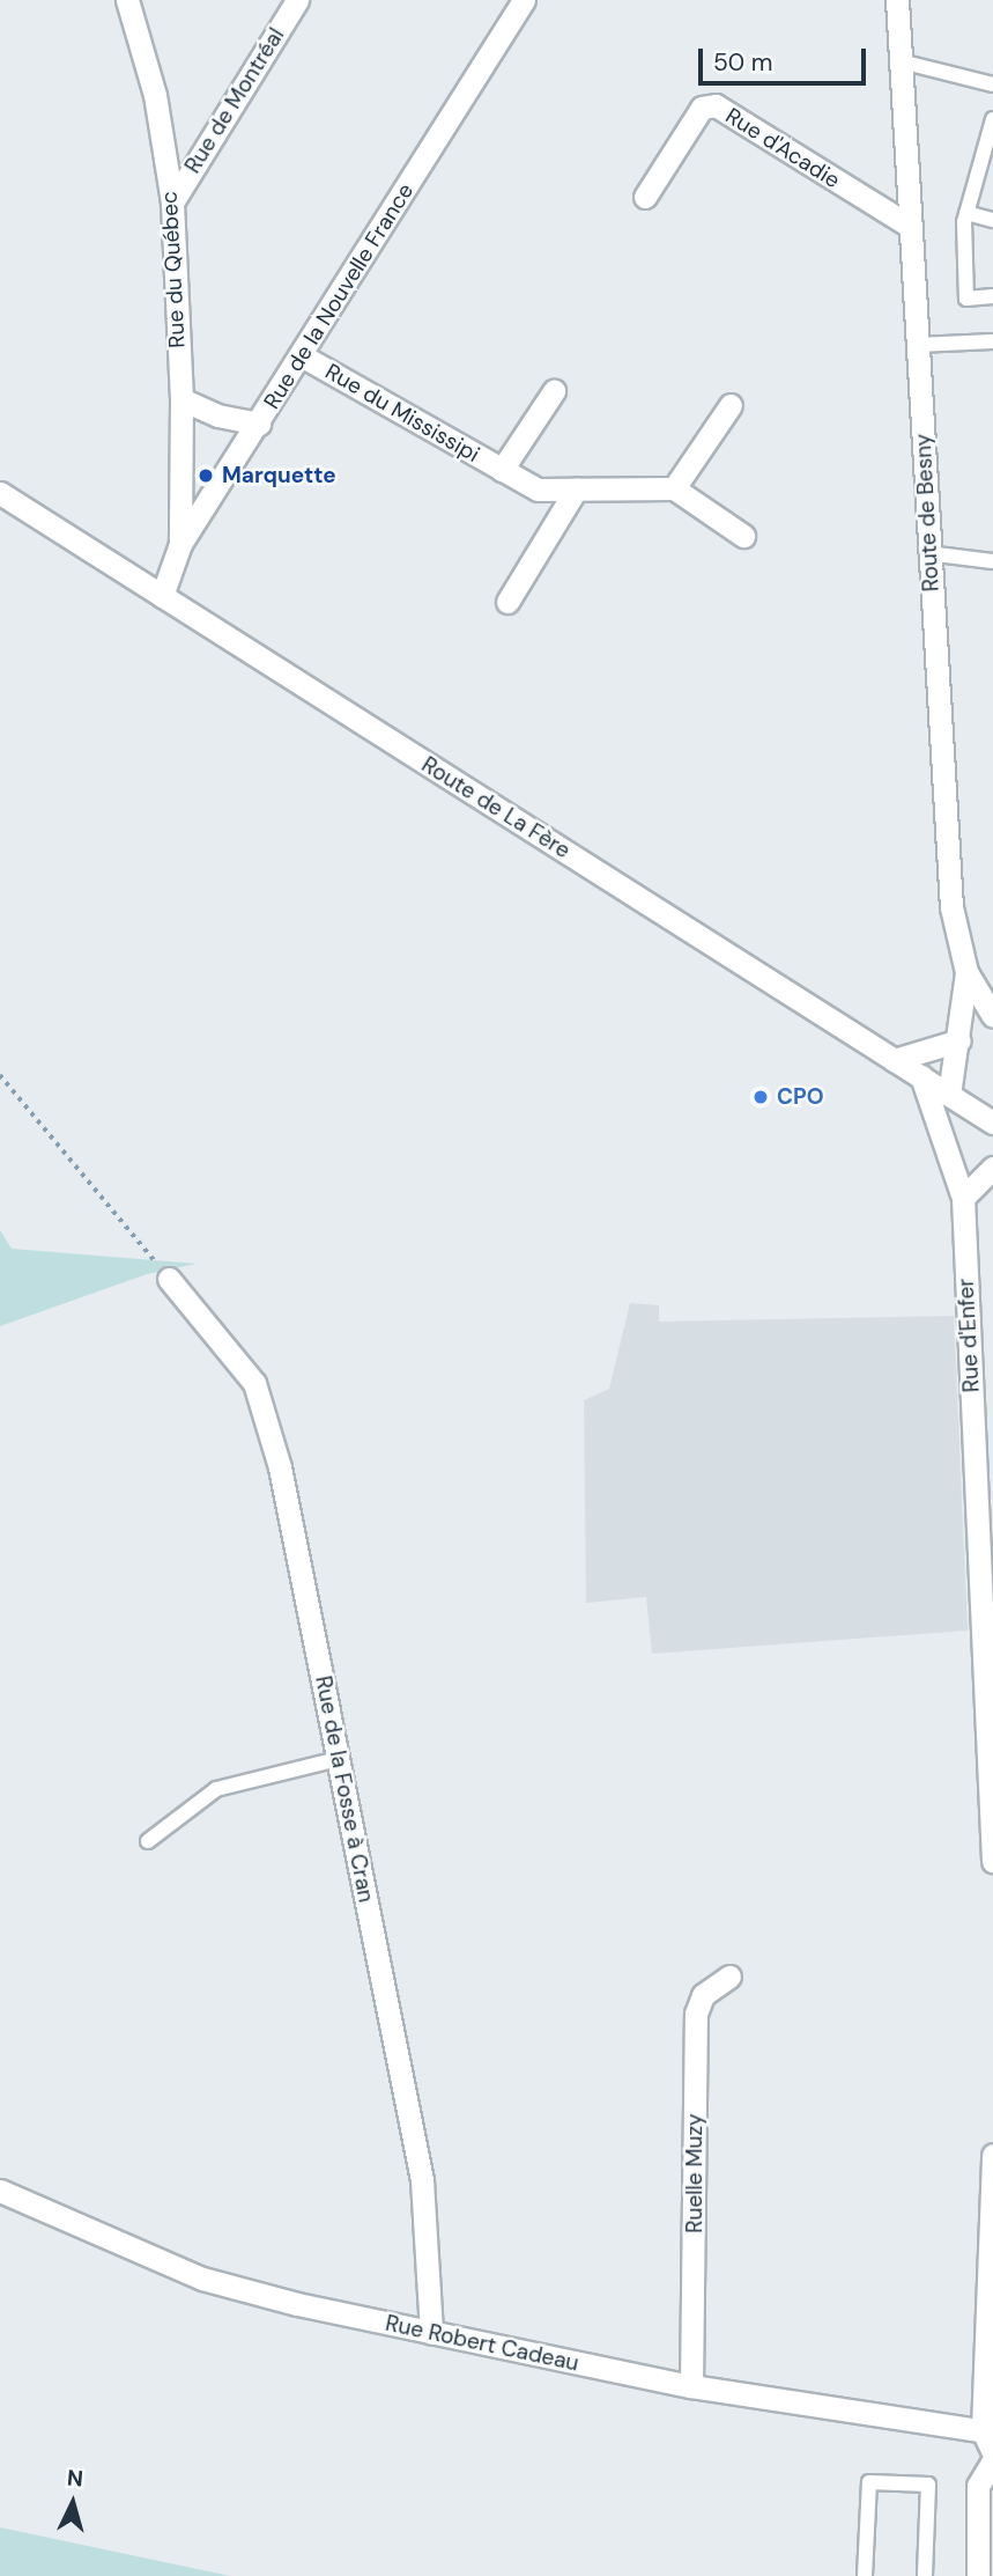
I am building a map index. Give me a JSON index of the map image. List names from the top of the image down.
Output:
{
  "streets": {
    "street": [
      "Rue de Montréal",
      "Rue d'Acadie",
      "Rue du Québec",
      "Rue de la Nouvelle France",
      "Rue du Mississipi",
      "Route de Besny",
      "Route de La Fère",
      "Rue d'Enfer",
      "Rue de la Fosse à Cran",
      "Ruelle Muzy",
      "Rue Robert Cadeau"
    ]
  },
  "crossings": [
    ["Rue de Montréal", "Rue du Québec"],
    ["Rue d'Acadie", "Route de Besny"],
    ["Rue du Québec", "Rue de la Nouvelle France"],
    ["Rue de la Nouvelle France", "Rue du Mississipi"],
    ["Rue de la Nouvelle France", "Route de La Fère"],
    ["Route de La Fère", "Rue d'Enfer"],
    ["Rue de la Fosse à Cran", "Rue Robert Cadeau"],
    ["Ruelle Muzy", "Rue Robert Cadeau"]
  ],
  "places": ["Marquette", "CPO"],
  "scale_bar": "50 m",
  "north": "top"
}
